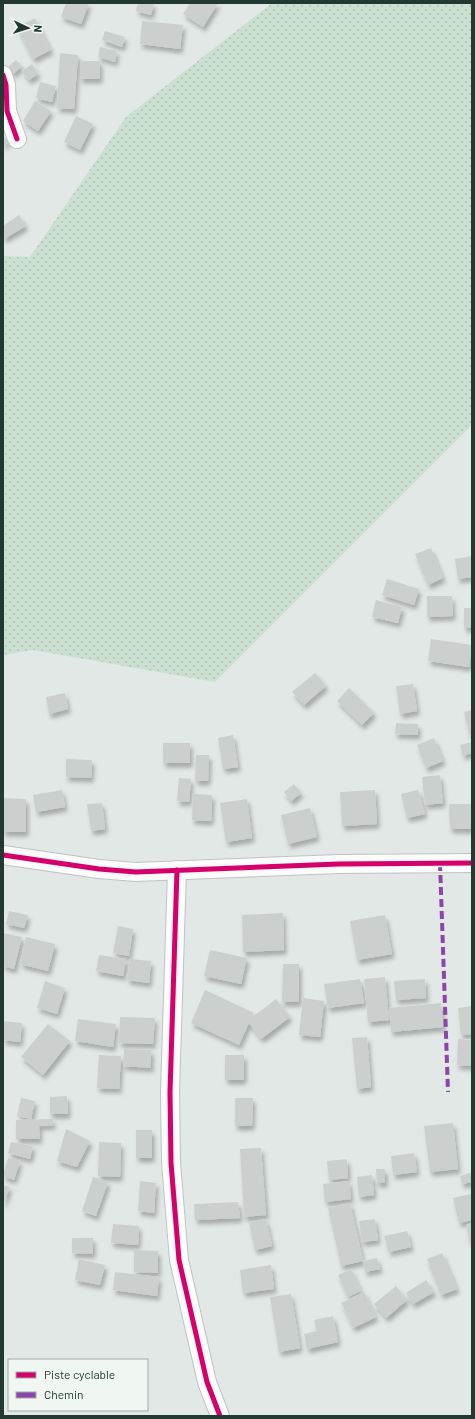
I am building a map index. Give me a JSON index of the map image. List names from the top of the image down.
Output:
{
  "legend": ["Piste cyclable", "Chemin"],
  "north": "right"
}
